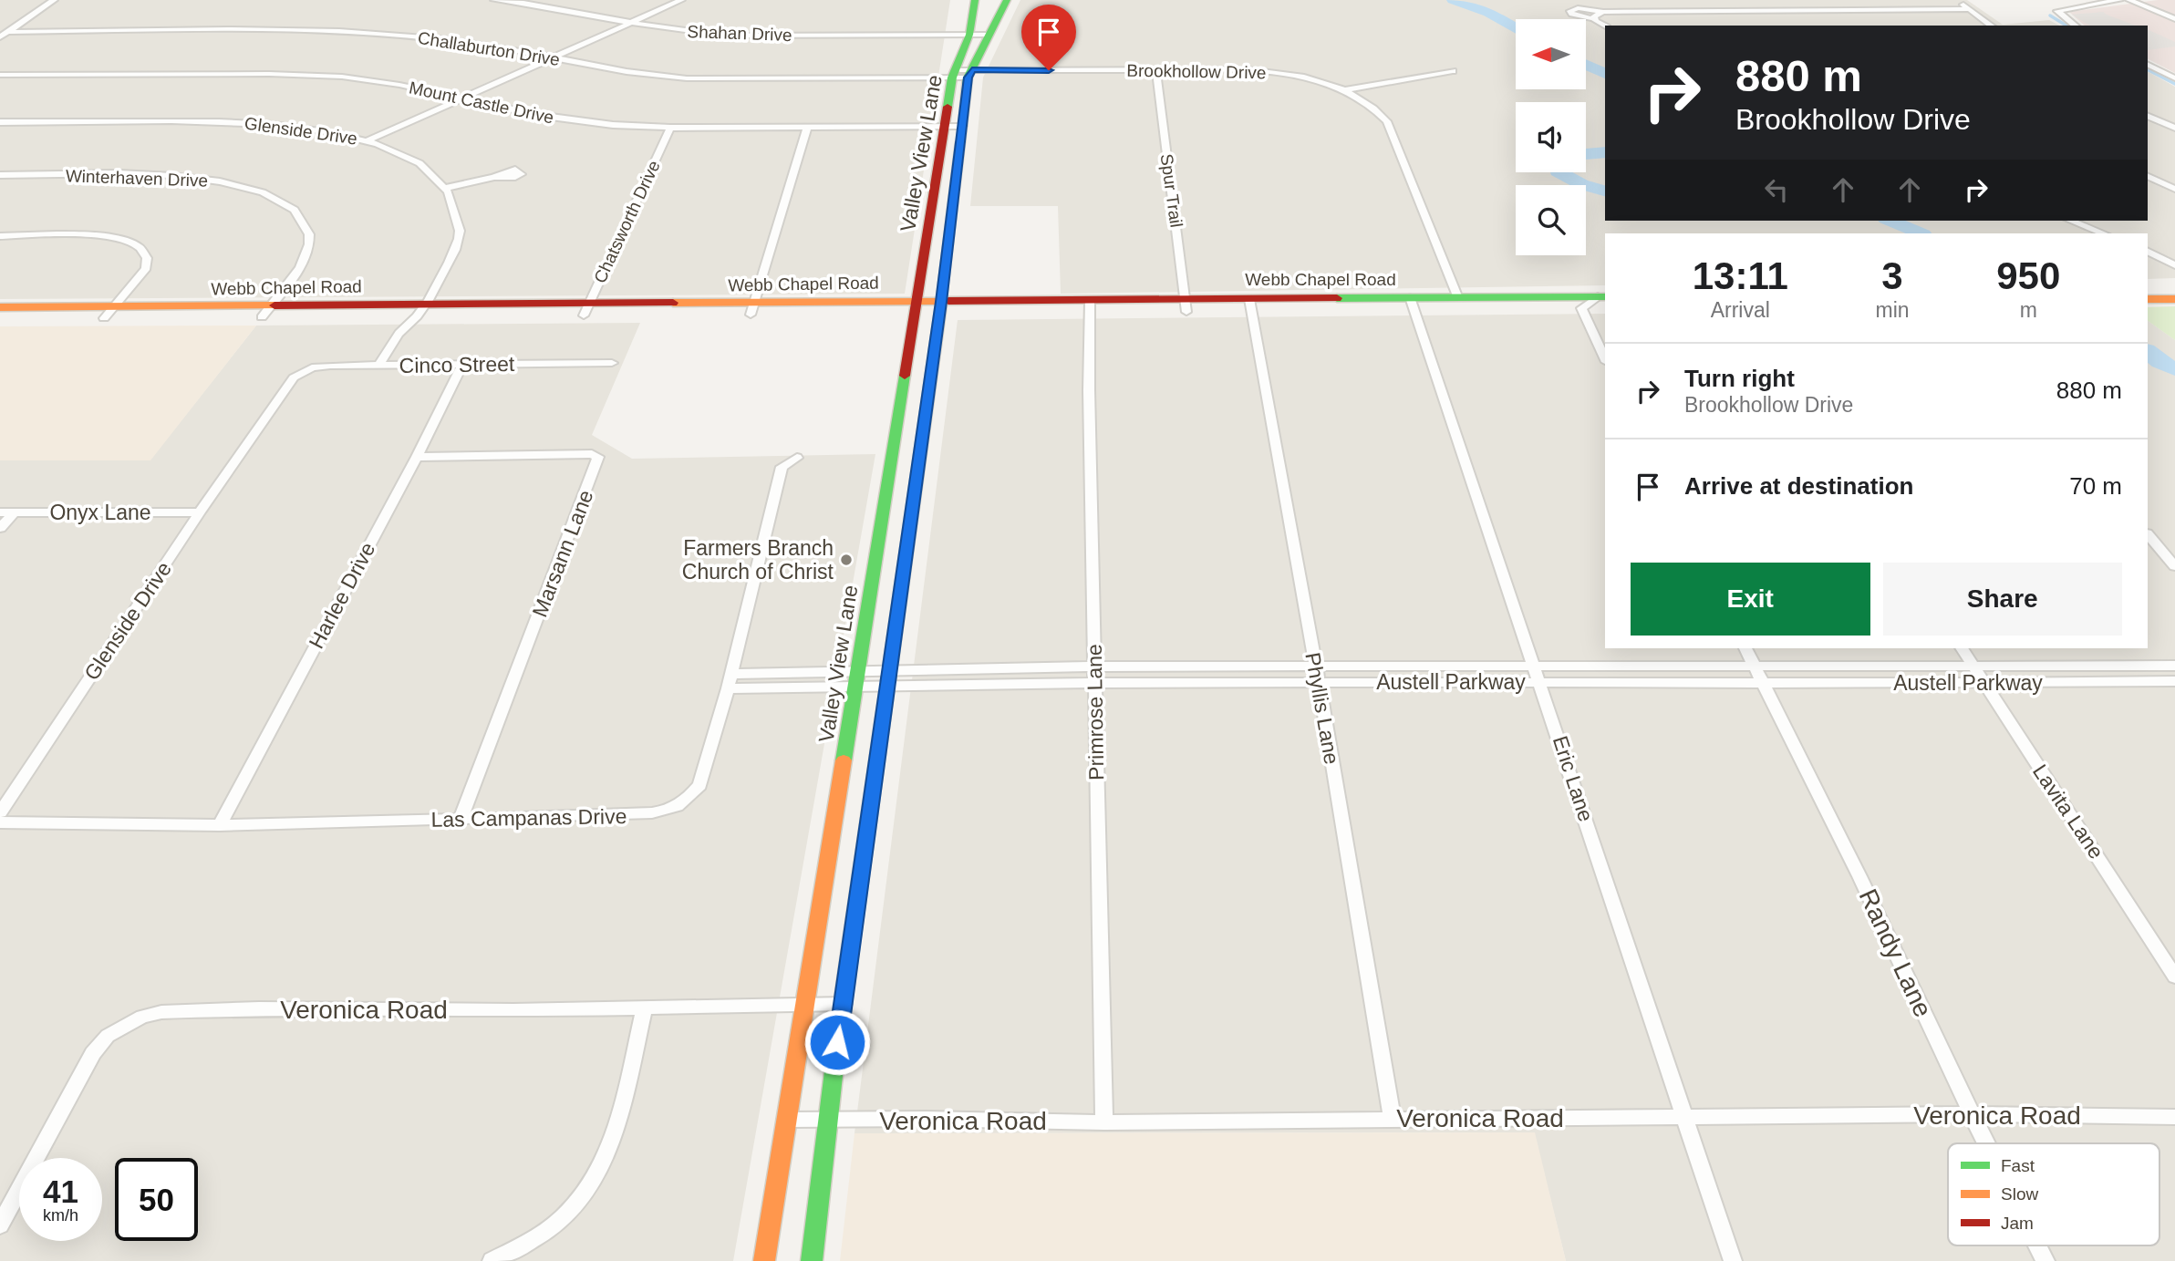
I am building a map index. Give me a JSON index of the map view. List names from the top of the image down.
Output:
{
  "streets": {
    "main road": ["Valley View Lane", "Webb Chapel Road"],
    "street": [
      "Shahan Drive",
      "Challaburton Drive",
      "Brookhollow Drive",
      "Mount Castle Drive",
      "Glenside Drive",
      "Winterhaven Drive",
      "Spur Trail",
      "Chatsworth Drive",
      "Cinco Street",
      "Onyx Lane",
      "Marsann Lane",
      "Harlee Drive",
      "Austell Parkway",
      "Phyllis Lane",
      "Primrose Lane",
      "Eric Lane",
      "Lavita Lane",
      "Las Campanas Drive",
      "Randy Lane",
      "Veronica Road"
    ]
  },
  "crossings": [
    ["Shahan Drive", "Valley View Lane"],
    ["Challaburton Drive", "Brookhollow Drive"],
    ["Challaburton Drive", "Valley View Lane"],
    ["Brookhollow Drive", "Valley View Lane"],
    ["Brookhollow Drive", "Spur Trail"],
    ["Brookhollow Drive", "Webb Chapel Road"],
    ["Mount Castle Drive", "Valley View Lane"],
    ["Mount Castle Drive", "Chatsworth Drive"],
    ["Glenside Drive", "Webb Chapel Road"],
    ["Glenside Drive", "Cinco Street"],
    ["Glenside Drive", "Onyx Lane"],
    ["Valley View Lane", "Webb Chapel Road"],
    ["Valley View Lane", "Austell Parkway"],
    ["Valley View Lane", "Veronica Road"],
    ["Winterhaven Drive", "Webb Chapel Road"],
    ["Spur Trail", "Webb Chapel Road"],
    ["Chatsworth Drive", "Webb Chapel Road"],
    ["Webb Chapel Road", "Phyllis Lane"],
    ["Webb Chapel Road", "Primrose Lane"],
    ["Webb Chapel Road", "Eric Lane"],
    ["Cinco Street", "Harlee Drive"],
    ["Marsann Lane", "Harlee Drive"],
    ["Marsann Lane", "Las Campanas Drive"],
    ["Harlee Drive", "Las Campanas Drive"],
    ["Austell Parkway", "Phyllis Lane"],
    ["Austell Parkway", "Primrose Lane"],
    ["Austell Parkway", "Eric Lane"],
    ["Austell Parkway", "Lavita Lane"],
    ["Austell Parkway", "Las Campanas Drive"],
    ["Austell Parkway", "Randy Lane"],
    ["Phyllis Lane", "Veronica Road"],
    ["Primrose Lane", "Veronica Road"],
    ["Eric Lane", "Veronica Road"],
    ["Randy Lane", "Veronica Road"]
  ],
  "places": ["Farmers Branch Church of Christ"],
  "legend": ["Fast", "Slow", "Jam"],
  "north": "left",
  "page": {
    "turn": ["880 m", "Brookhollow Drive"],
    "eta": [
      "13:11",
      "Arrival",
      "3",
      "min",
      "950",
      "m"
    ],
    "list": [
      {
        "name": "Turn right",
        "note": "Brookhollow Drive",
        "value": "880 m"
      },
      {
        "name": "Arrive at destination",
        "value": "70 m"
      }
    ],
    "buttons": ["Exit", "Share"],
    "speed": "41 km/h",
    "limit": "50"
  }
}
